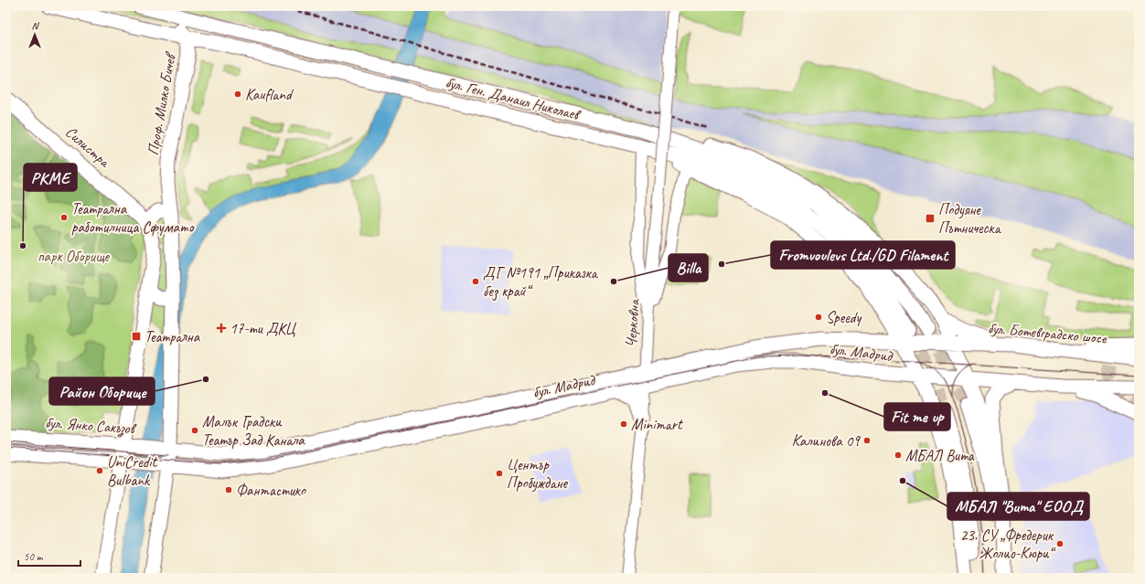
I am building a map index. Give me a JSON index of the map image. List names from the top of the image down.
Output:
{
  "streets": {
    "main road": [
      "бул. Ген. Данаил Николаев",
      "Проф. Милко Бичев",
      "Силистра",
      "бул. Ботевградско шосе",
      "бул. Мадрид",
      "бул. Янко Сакъзов"
    ],
    "street": ["Черковна"]
  },
  "crossings": [
    ["бул. Ген. Данаил Николаев", "Проф. Милко Бичев"],
    ["Проф. Милко Бичев", "бул. Мадрид"],
    ["Проф. Милко Бичев", "бул. Янко Сакъзов"],
    ["Черковна", "бул. Мадрид"],
    ["бул. Ботевградско шосе", "бул. Мадрид"],
    ["бул. Мадрид", "бул. Янко Сакъзов"]
  ],
  "parks": ["парк Оборище"],
  "places": {
    "other": [
      "Kaufland",
      "Театрална работилница Сфумато",
      "РКМЕ",
      "Fromvoulevs Ltd./GD Filament",
      "ДГ №191 „Приказка без край“",
      "Billa",
      "Speedy",
      "Район Оборище",
      "Fit me up",
      "Minimart",
      "Малък Градски Театър Зад Канала",
      "Калинова 09",
      "МБАЛ Вита",
      "UniCredit Bulbank",
      "Център Пробуждане",
      "МБАЛ \"Вита\" ЕООД",
      "Фантастико",
      "23. СУ „Фредерик Жолио-Кюри“"
    ],
    "transit": ["Подуяне Пътническа", "Театрална"],
    "health": ["17-ти ДКЦ"]
  },
  "scale_bar": "50 m",
  "north": "top"
}
